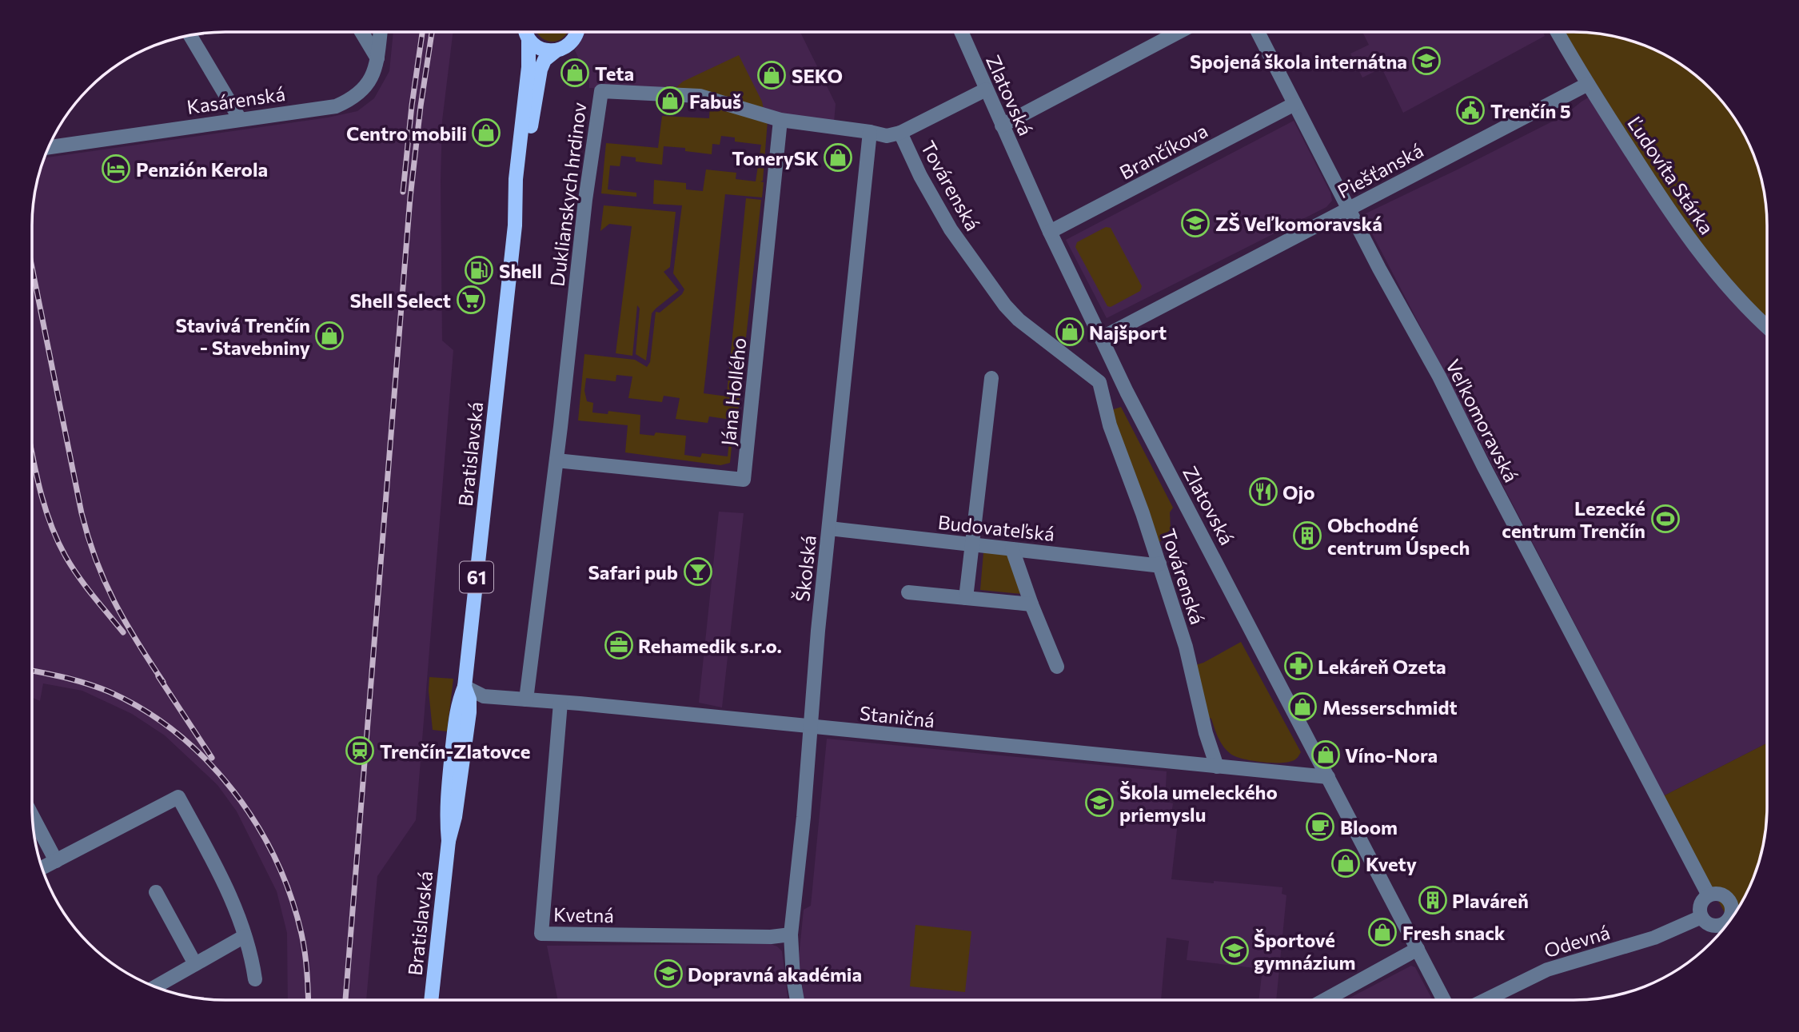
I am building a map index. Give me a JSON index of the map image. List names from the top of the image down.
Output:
{
  "streets": {
    "main road": ["Bratislavská", "61"],
    "street": [
      "Zlatovská",
      "Kasárenská",
      "Brančíkova",
      "Piešťanská",
      "Ľudovíta Stárka",
      "Továrenská",
      "Duklianskych hrdinov",
      "Jána Hollého",
      "Veľkomoravská",
      "Budovateľská",
      "Školská",
      "Staničná",
      "Kvetná",
      "Odevná"
    ]
  },
  "crossings": [
    ["Zlatovská", "Brančíkova"],
    ["Zlatovská", "Piešťanská"],
    ["Zlatovská", "Duklianskych hrdinov"],
    ["Zlatovská", "Staničná"],
    ["Brančíkova", "Veľkomoravská"],
    ["Piešťanská", "Ľudovíta Stárka"],
    ["Piešťanská", "Veľkomoravská"],
    ["Továrenská", "Duklianskych hrdinov"],
    ["Továrenská", "Budovateľská"],
    ["Továrenská", "Staničná"],
    ["Duklianskych hrdinov", "Jána Hollého"],
    ["Duklianskych hrdinov", "Školská"],
    ["Duklianskych hrdinov", "Staničná"],
    ["Veľkomoravská", "Odevná"],
    ["Bratislavská", "Staničná"],
    ["Budovateľská", "Školská"],
    ["Školská", "Staničná"],
    ["Školská", "Kvetná"],
    ["Staničná", "Kvetná"]
  ],
  "places": {
    "school or university": [
      "Spojená škola internátna",
      "ZŠ Veľkomoravská",
      "Škola umeleckého priemyslu",
      "Športové gymnázium",
      "Dopravná akadémia"
    ],
    "shop": [
      "Teta",
      "SEKO",
      "Fabuš",
      "Centro mobili",
      "TonerySK",
      "Najšport",
      "Stavivá Trenčín - Stavebniny",
      "Messerschmidt",
      "Víno-Nora",
      "Kvety",
      "Fresh snack"
    ],
    "public building": ["Trenčín 5"],
    "hotel": ["Penzión Kerola"],
    "fuel station": ["Shell"],
    "supermarket": ["Shell Select"],
    "restaurant": ["Ojo"],
    "sports": ["Lezecké centrum Trenčín"],
    "building": ["Obchodné centrum Úspech", "Plaváreň"],
    "bar": ["Safari pub"],
    "office": ["Rehamedik s.r.o."],
    "pharmacy": ["Lekáreň Ozeta"],
    "station": ["Trenčín-Zlatovce"],
    "cafe": ["Bloom"]
  }
}
